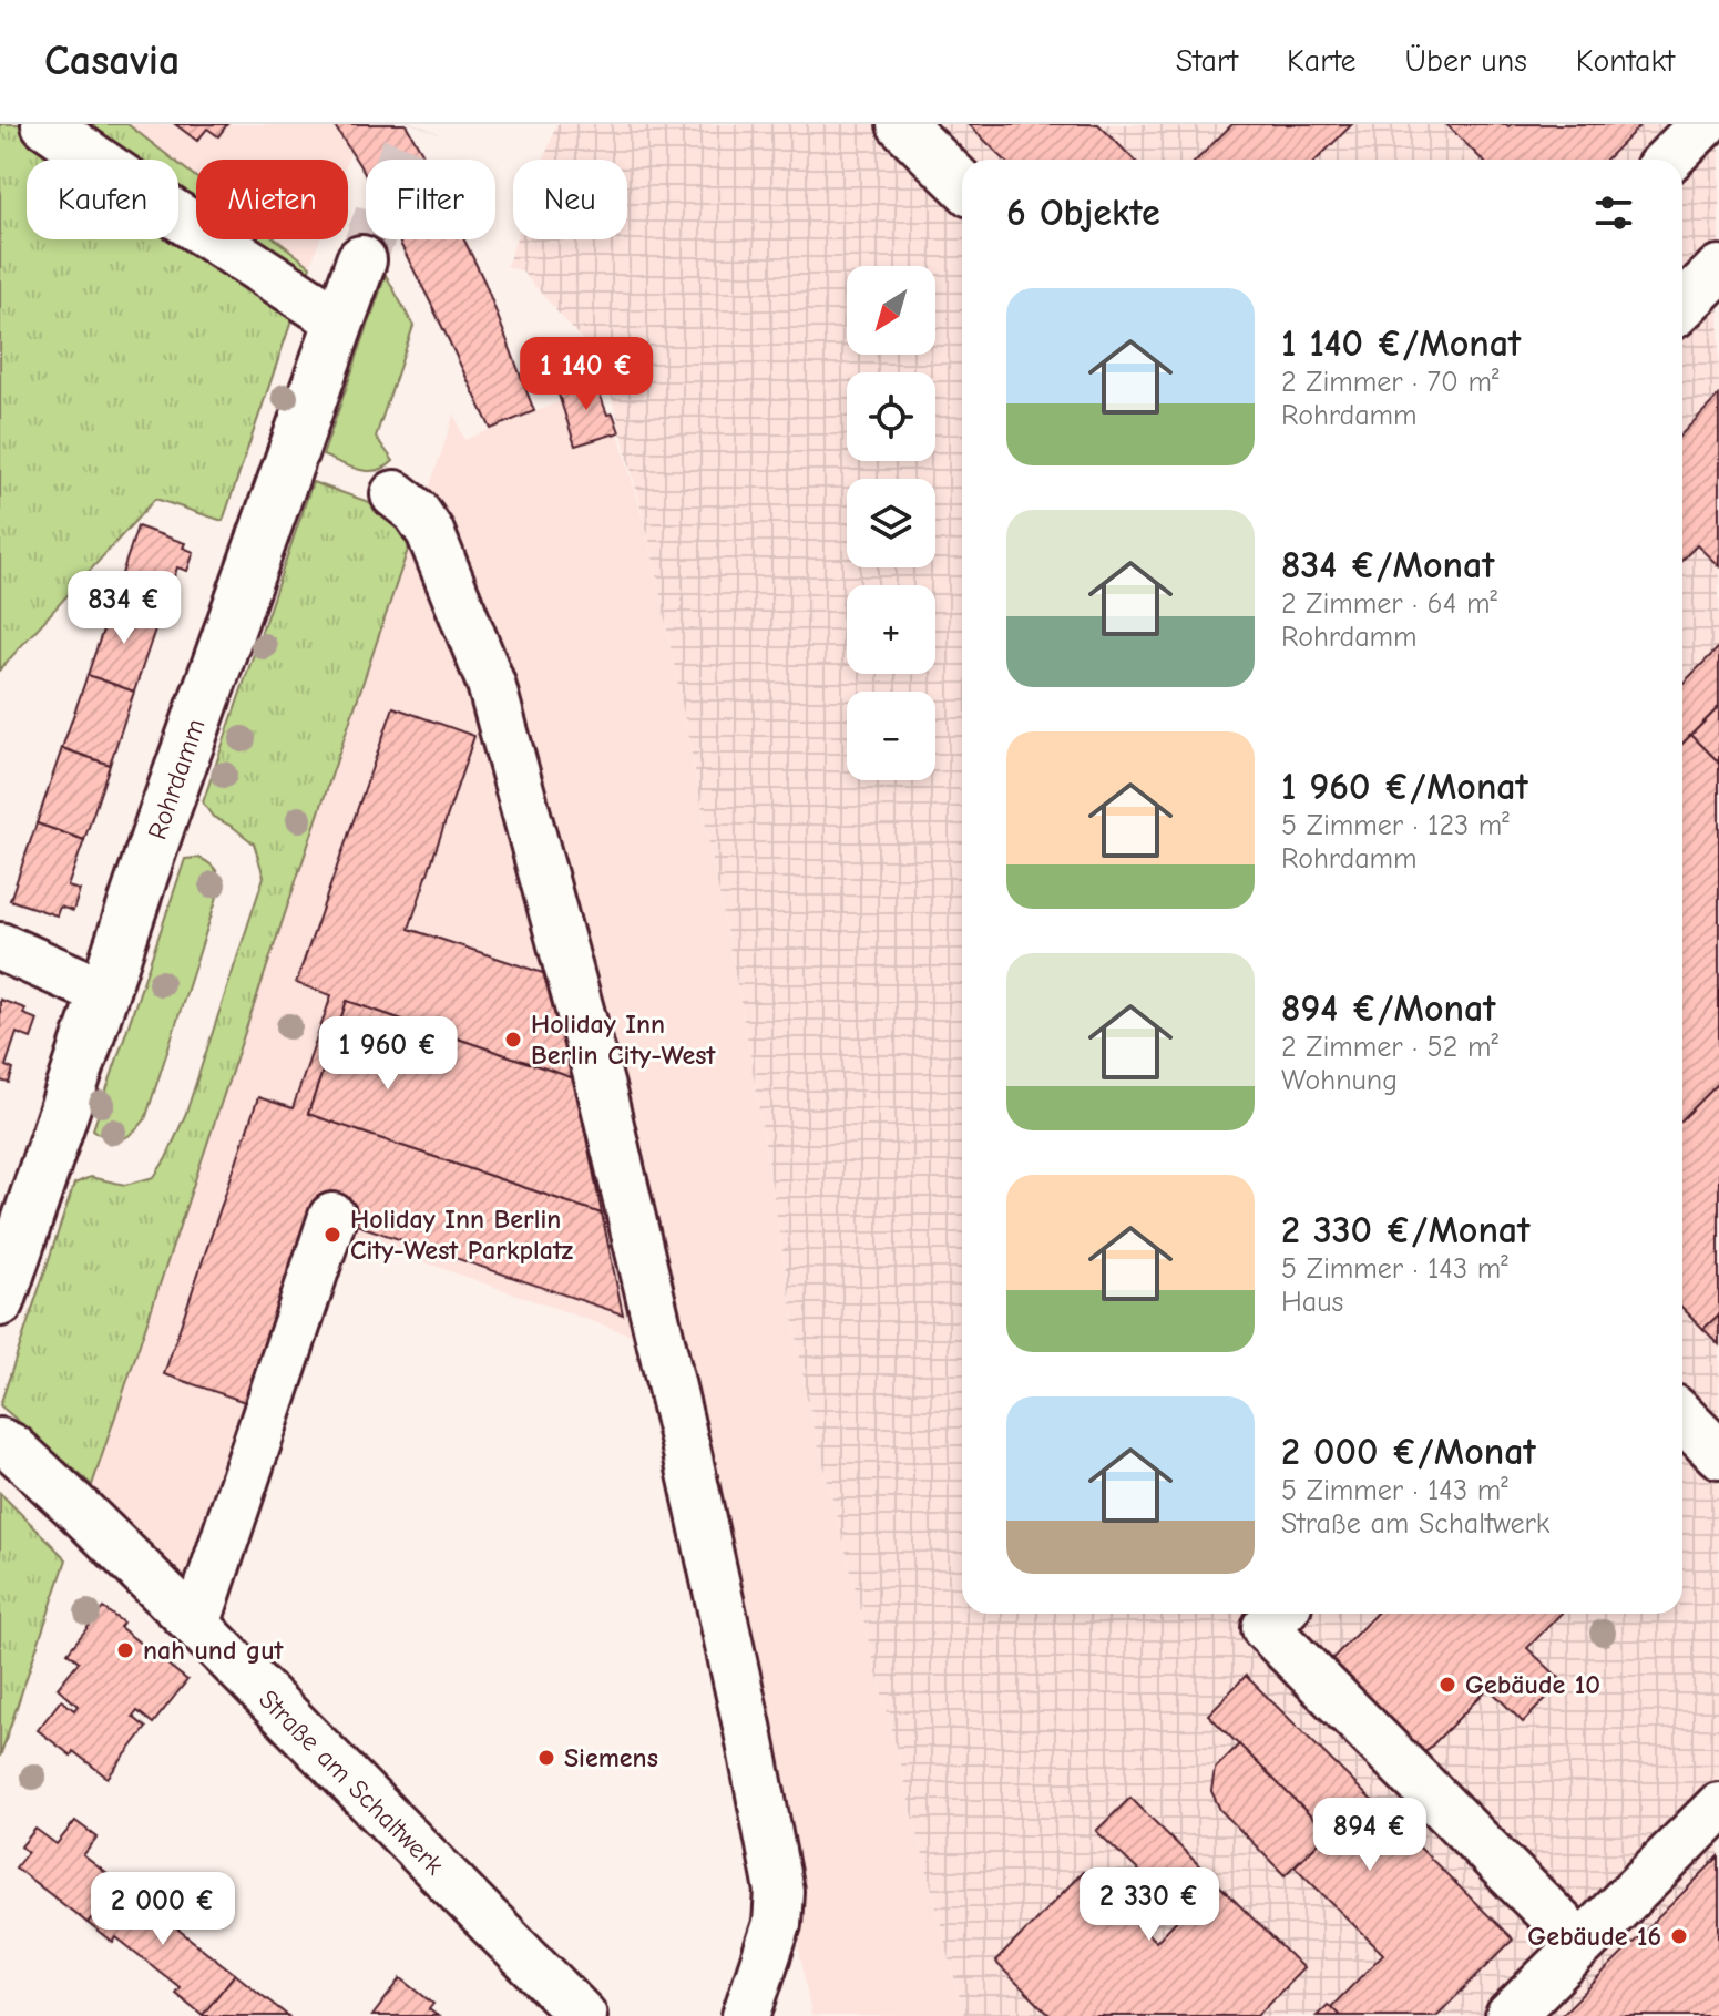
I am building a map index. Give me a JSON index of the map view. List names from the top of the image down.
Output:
{
  "streets": {
    "main road": ["Rohrdamm"],
    "street": ["Straße am Schaltwerk"]
  },
  "places": [
    "Holiday Inn Berlin City-West",
    "Holiday Inn Berlin City-West Parkplatz",
    "nah und gut",
    "Gebäude 10",
    "Siemens",
    "Gebäude 16"
  ],
  "north": "bottom left",
  "page": {
    "header": "Casavia",
    "nav": [
      "Start",
      "Karte",
      "Über uns",
      "Kontakt"
    ],
    "chip": [
      "Kaufen",
      "Mieten",
      "Filter",
      "Neu"
    ],
    "heading": "6 Objekte",
    "map_buttons": ["+", "−"],
    "list": [
      {
        "name": "1 140 €/Monat",
        "note": "2 Zimmer · 70 m² · Rohrdamm"
      },
      {
        "name": "834 €/Monat",
        "note": "2 Zimmer · 64 m² · Rohrdamm"
      },
      {
        "name": "1 960 €/Monat",
        "note": "5 Zimmer · 123 m² · Rohrdamm"
      },
      {
        "name": "894 €/Monat",
        "note": "2 Zimmer · 52 m² · Wohnung"
      },
      {
        "name": "2 330 €/Monat",
        "note": "5 Zimmer · 143 m² · Haus"
      },
      {
        "name": "2 000 €/Monat",
        "note": "5 Zimmer · 143 m² · Straße am Schaltwerk"
      }
    ],
    "price": [
      "1 140 €",
      "834 €",
      "1 960 €",
      "894 €",
      "2 330 €",
      "2 000 €"
    ]
  }
}
